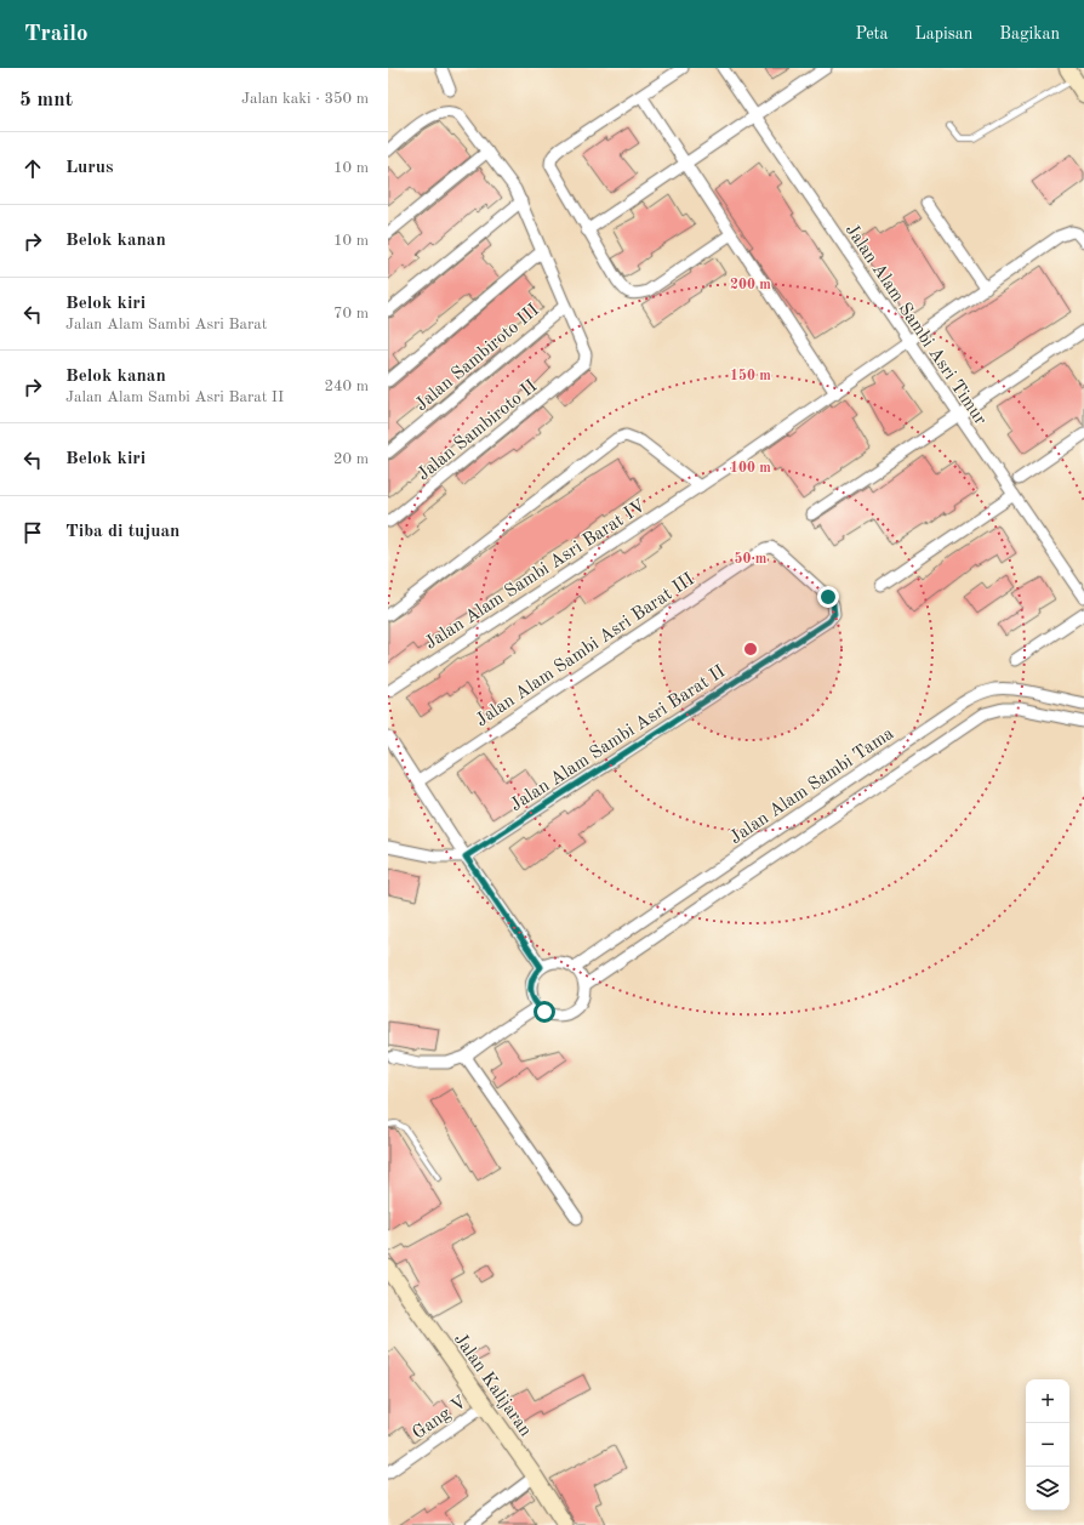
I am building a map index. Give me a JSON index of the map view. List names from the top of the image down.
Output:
{
  "streets": {
    "street": [
      "Jalan Alam Sambi Asri Timur",
      "Jalan Sambiroto III",
      "Jalan Sambiroto II",
      "Jalan Alam Sambi Asri Barat IV",
      "Jalan Alam Sambi Asri Barat III",
      "Jalan Alam Sambi Asri Barat II",
      "Jalan Alam Sambi Tama",
      "Jalan Kalijaran",
      "Gang V"
    ]
  },
  "crossings": [
    ["Jalan Alam Sambi Asri Timur", "Jalan Alam Sambi Asri Barat IV"],
    ["Jalan Sambiroto III", "Jalan Sambiroto II"],
    ["Jalan Alam Sambi Asri Barat III", "Jalan Alam Sambi Asri Barat II"],
    ["Jalan Kalijaran", "Gang V"]
  ],
  "page": {
    "header": "Trailo",
    "nav": ["Peta", "Lapisan", "Bagikan"],
    "heading": ["5 mnt", "Jalan kaki · 350 m"],
    "list": [
      ["Lurus", "10 m"],
      ["Belok kanan", "10 m"],
      ["Belok kiri", "Jalan Alam Sambi Asri Barat", "70 m"],
      ["Belok kanan", "Jalan Alam Sambi Asri Barat II", "240 m"],
      ["Belok kiri", "20 m"],
      "Tiba di tujuan"
    ],
    "map_buttons": ["+", "−"]
  },
  "rings": [
    "200 m",
    "150 m",
    "100 m",
    "50 m"
  ]
}
